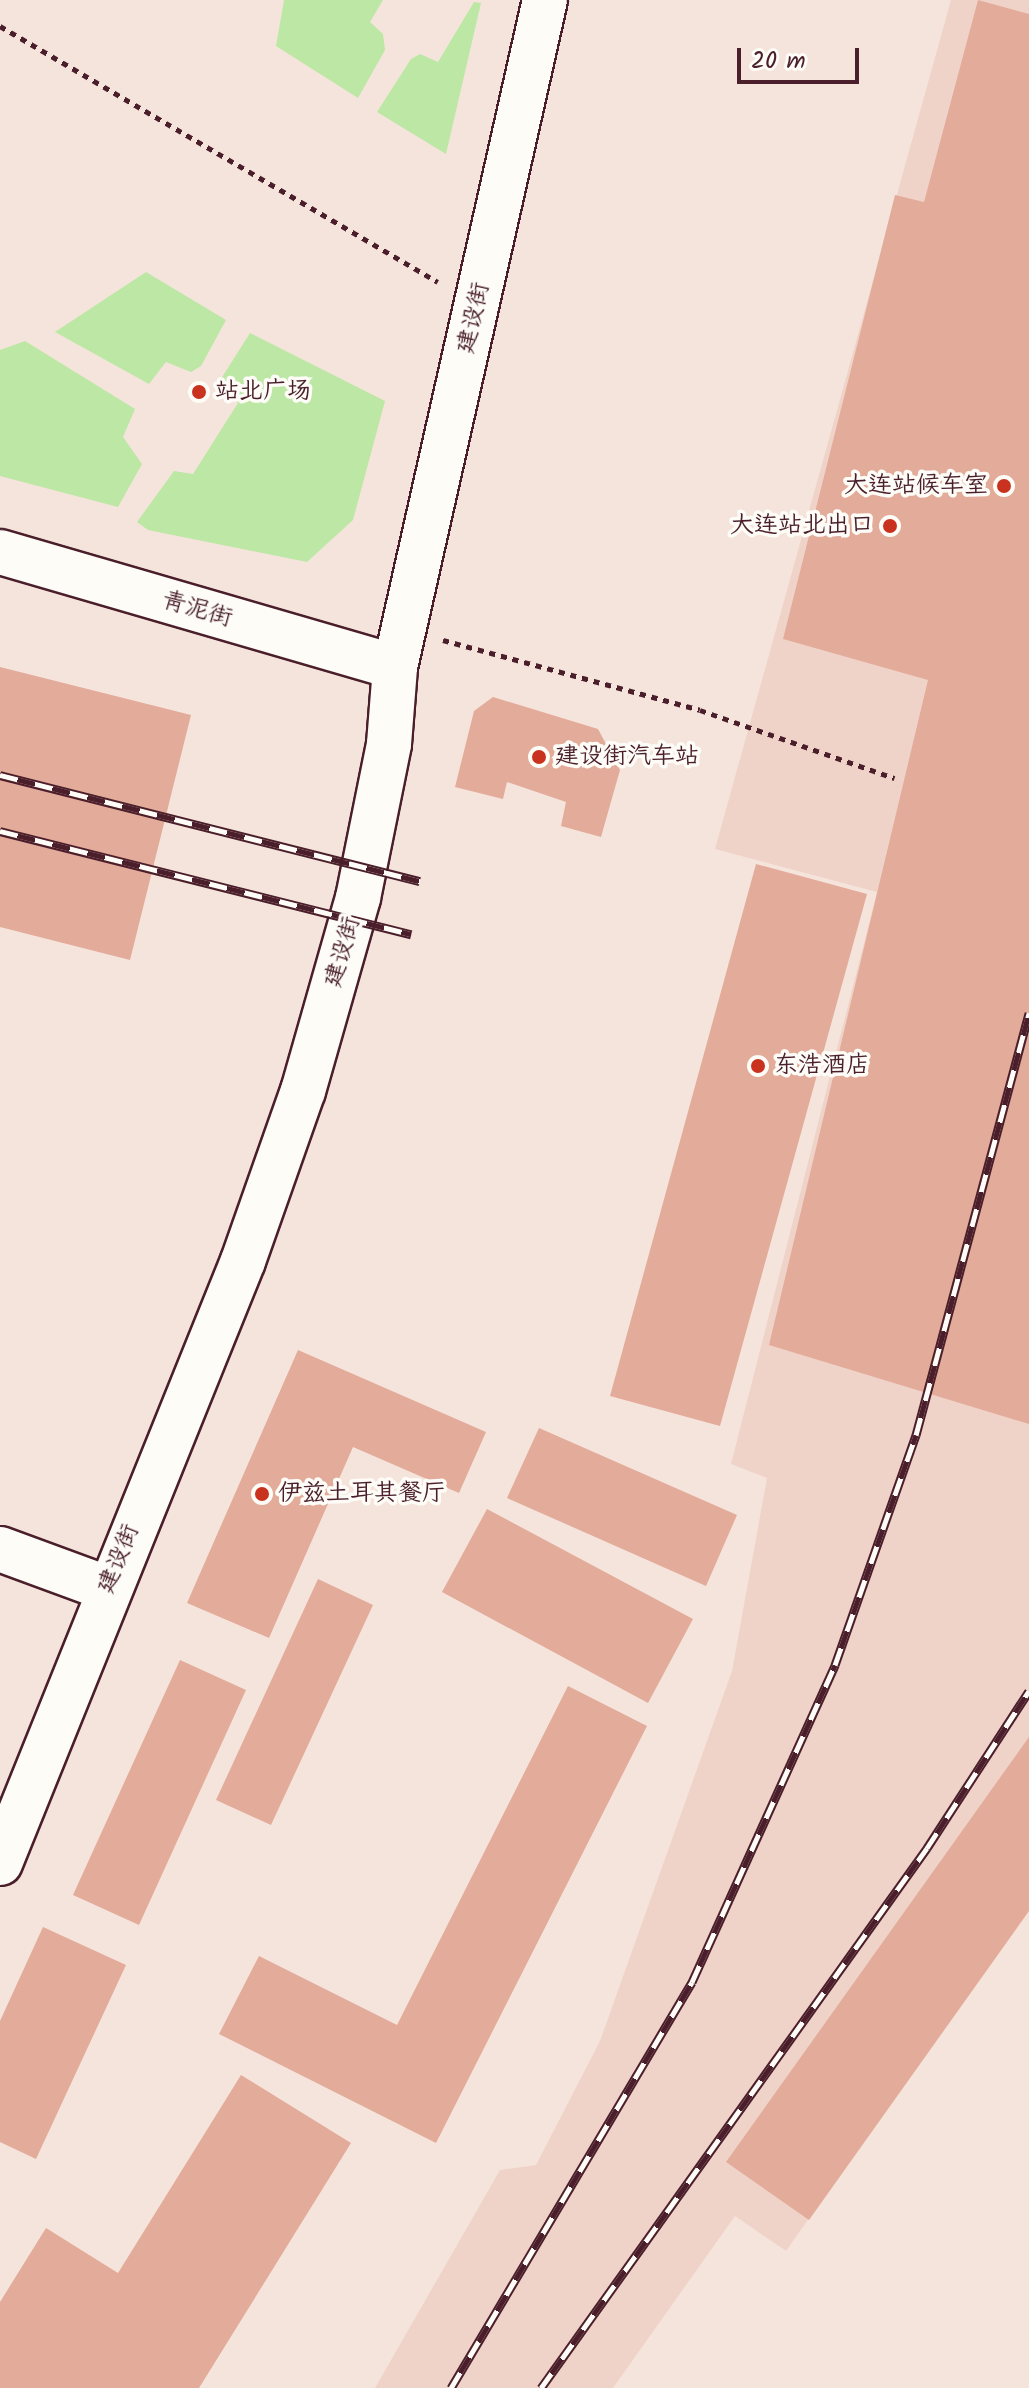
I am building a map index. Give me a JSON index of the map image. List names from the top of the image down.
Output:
{
  "streets": {
    "main road": ["建设街", "青泥街"]
  },
  "crossings": [
    ["建设街", "青泥街"]
  ],
  "places": [
    "站北广场",
    "大连站候车室",
    "大连站北出口",
    "建设街汽车站",
    "东浩酒店",
    "伊兹土耳其餐厅"
  ],
  "scale_bar": "20 m"
}
